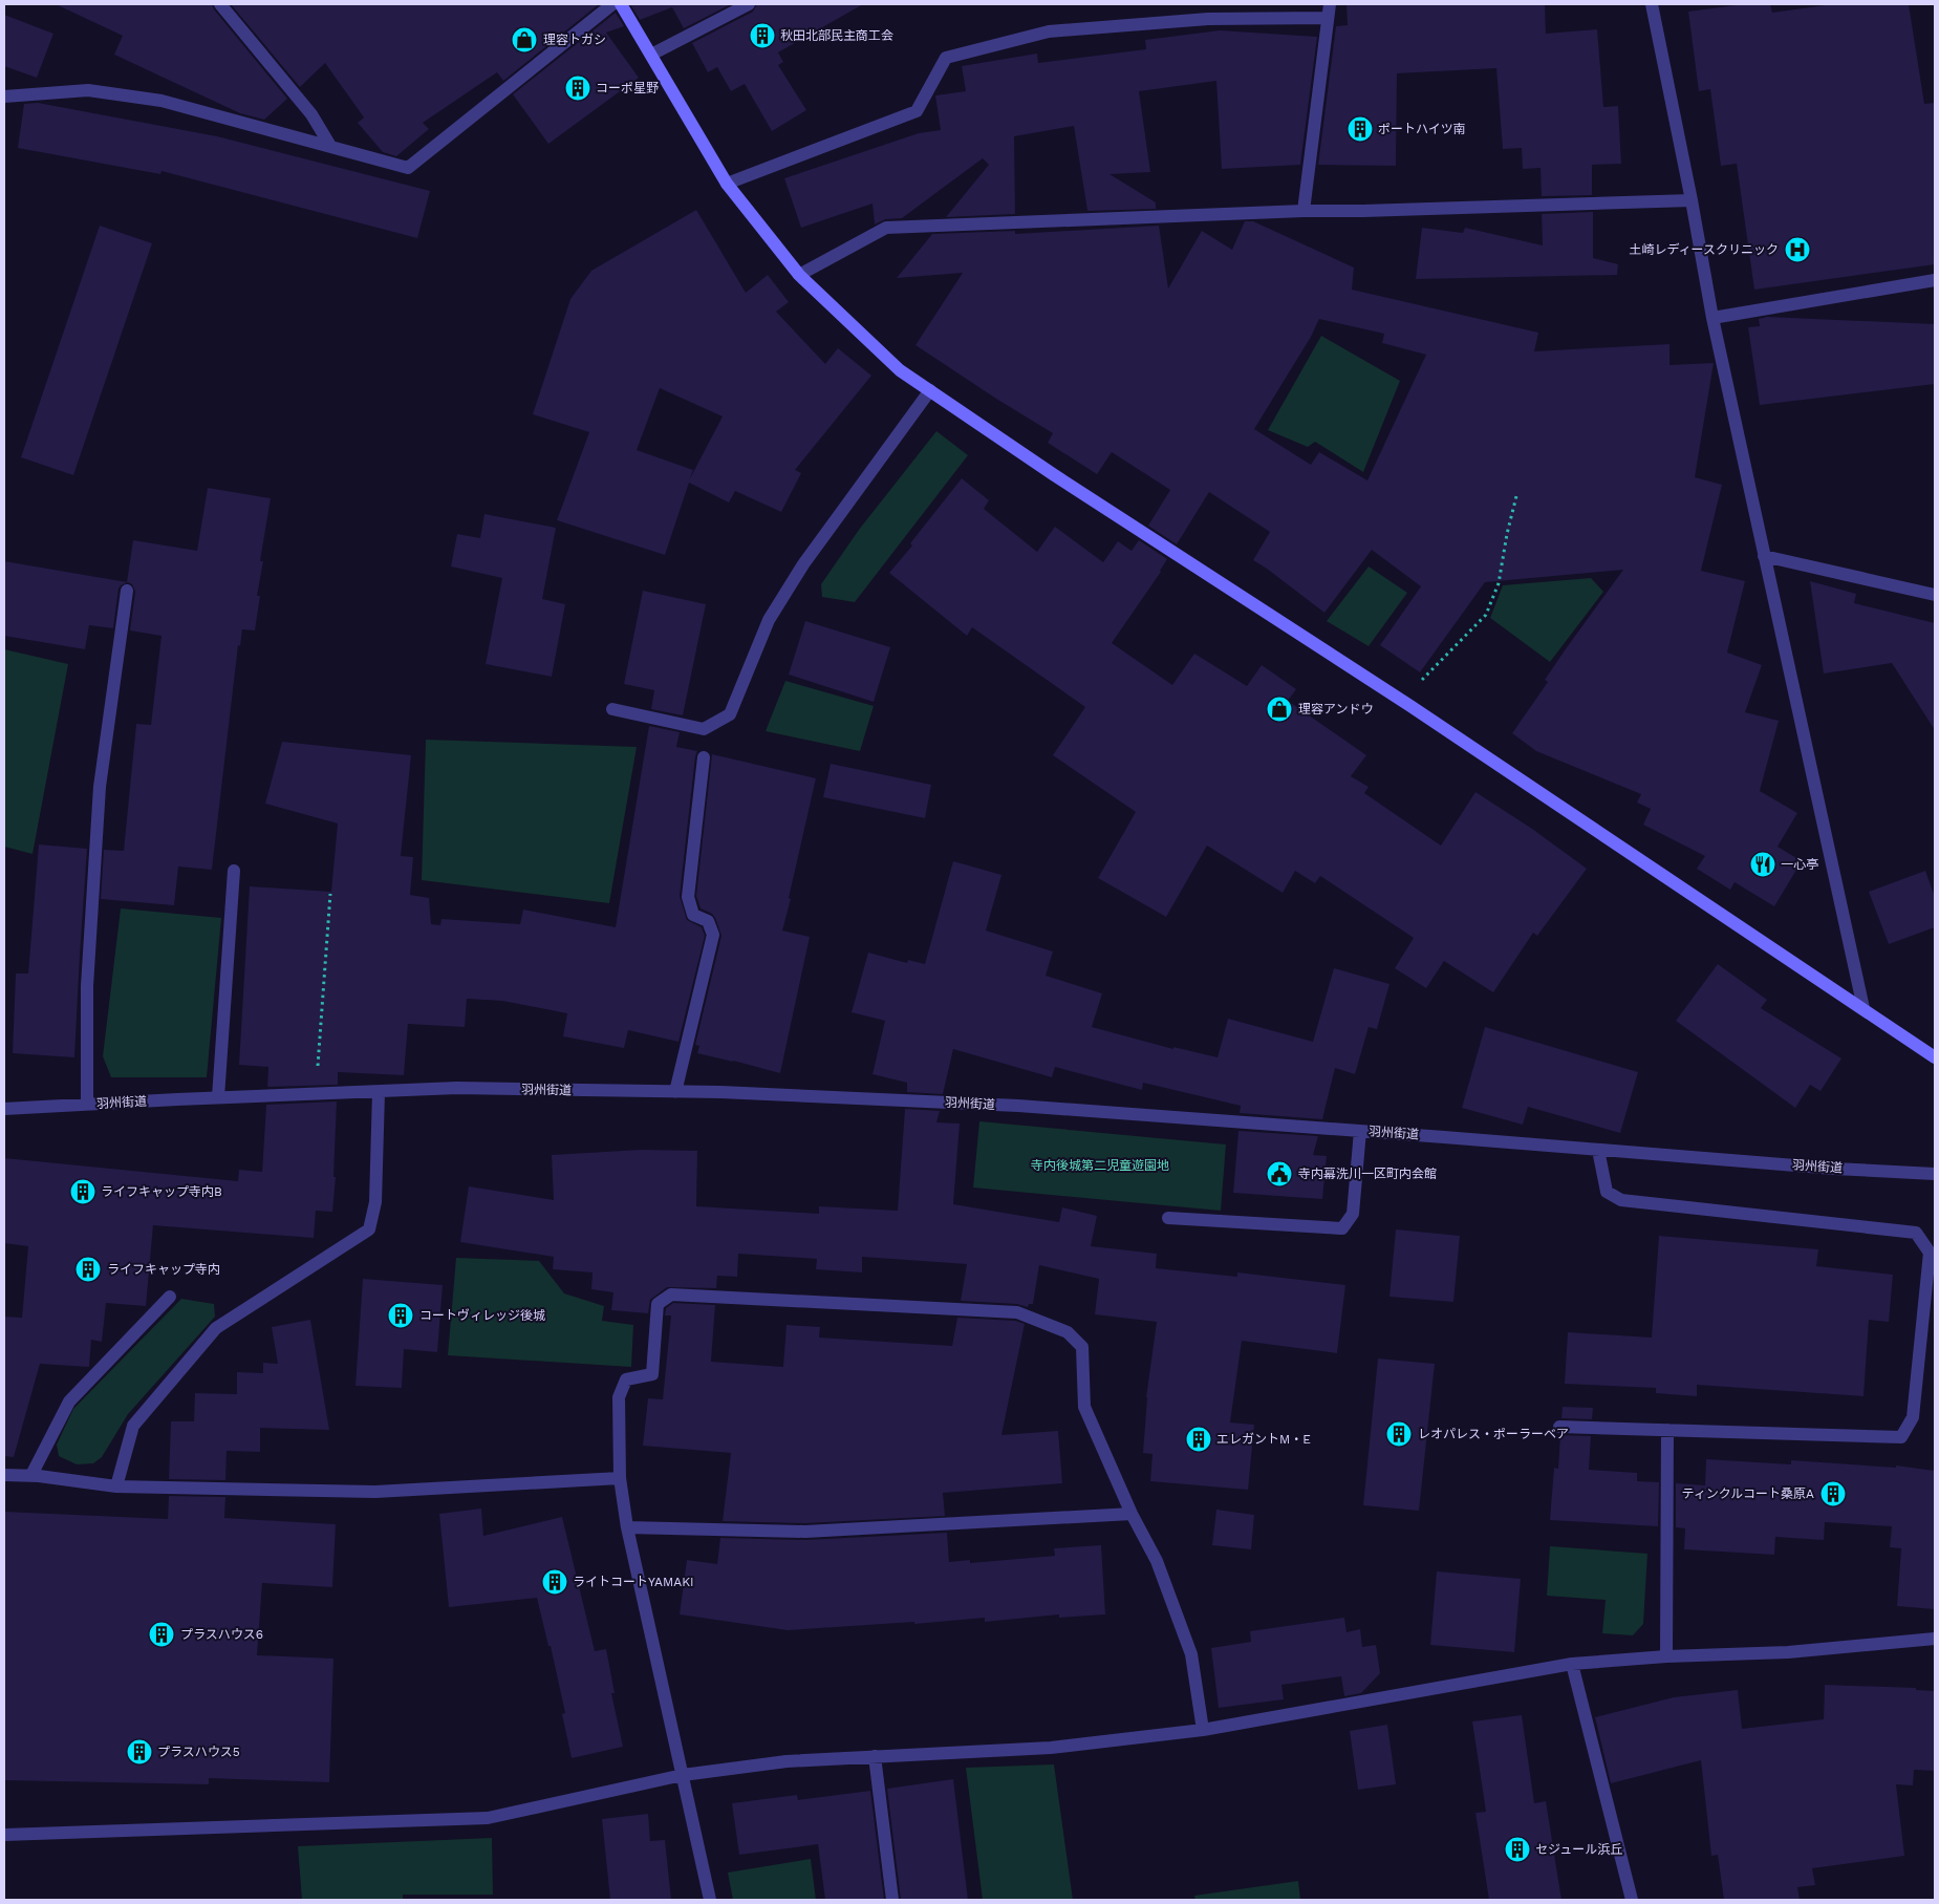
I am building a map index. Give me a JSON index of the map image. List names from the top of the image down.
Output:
{
  "streets": {
    "street": ["羽州街道"]
  },
  "parks": ["寺内後城第二児童遊園地"],
  "places": {
    "building": [
      "秋田北部民主商工会",
      "コーポ星野",
      "ポートハイツ南",
      "ライフキャップ寺内B",
      "ライフキャップ寺内",
      "コートヴィレッジ後城",
      "レオパレス・ポーラーベア",
      "エレガントM・E",
      "ティンクルコート桑原A",
      "ライトコートYAMAKI",
      "プラスハウス6",
      "プラスハウス5",
      "セジュール浜丘"
    ],
    "shop": ["理容トガシ", "理容アンドウ"],
    "hospital": ["土崎レディースクリニック"],
    "restaurant": ["一心亭"],
    "public building": ["寺内幕洗川一区町内会館"]
  }
}
